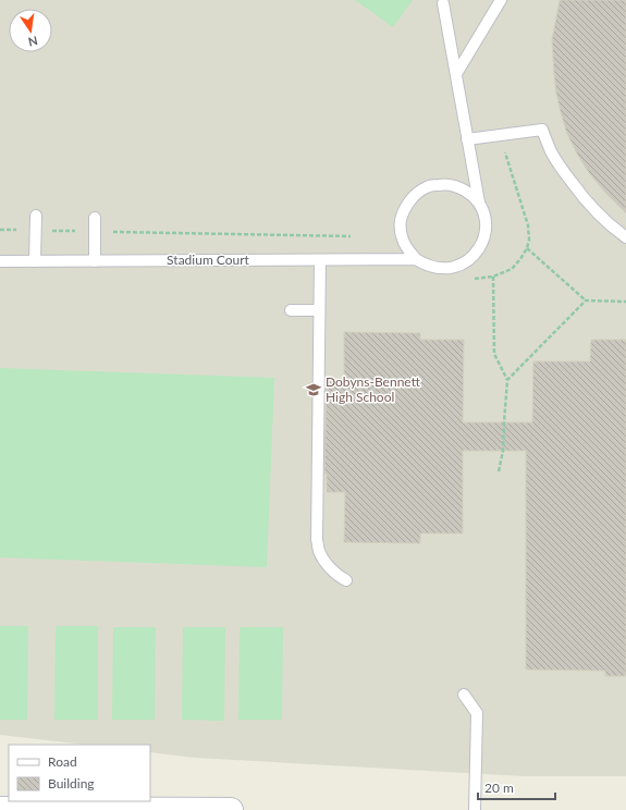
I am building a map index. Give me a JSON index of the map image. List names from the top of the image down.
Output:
{
  "streets": {
    "lane": ["Stadium Court"]
  },
  "places": {
    "school or university": ["Dobyns-Bennett High School"]
  },
  "legend": ["Road", "Building"],
  "scale_bar": "20 m",
  "north": "bottom"
}
